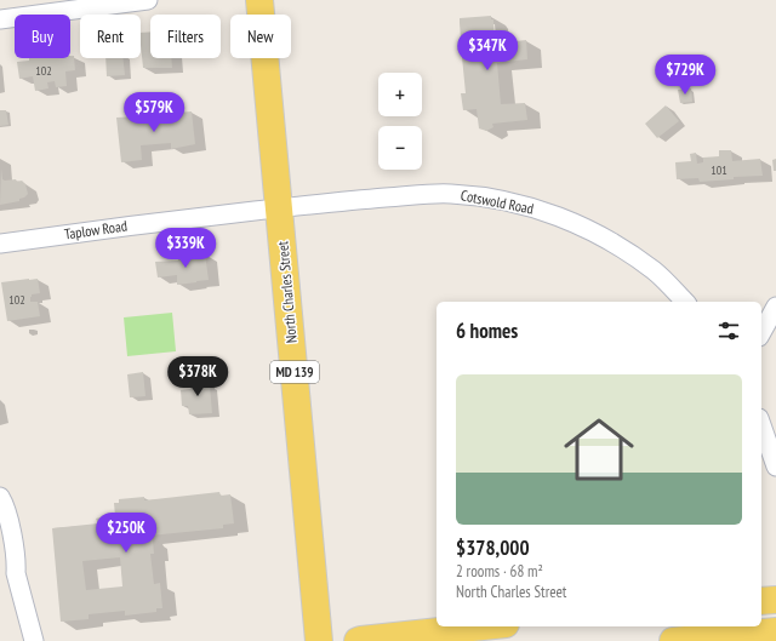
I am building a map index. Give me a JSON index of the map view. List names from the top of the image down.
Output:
{
  "streets": {
    "main road": ["North Charles Street", "MD 139"],
    "street": ["Cotswold Road", "Taplow Road"]
  },
  "crossings": [
    ["Cotswold Road", "Taplow Road"],
    ["Cotswold Road", "North Charles Street"],
    ["Taplow Road", "North Charles Street"]
  ],
  "house_numbers": ["102", "101", "102"],
  "page": {
    "chip": [
      "Buy",
      "Rent",
      "Filters",
      "New"
    ],
    "price": [
      "$347K",
      "$729K",
      "$579K",
      "$339K",
      "$378K",
      "$250K"
    ],
    "map_buttons": ["+", "−"],
    "heading": "6 homes",
    "list": [
      {
        "name": "$378,000",
        "note": "2 rooms · 68 m² · North Charles Street"
      }
    ]
  }
}
